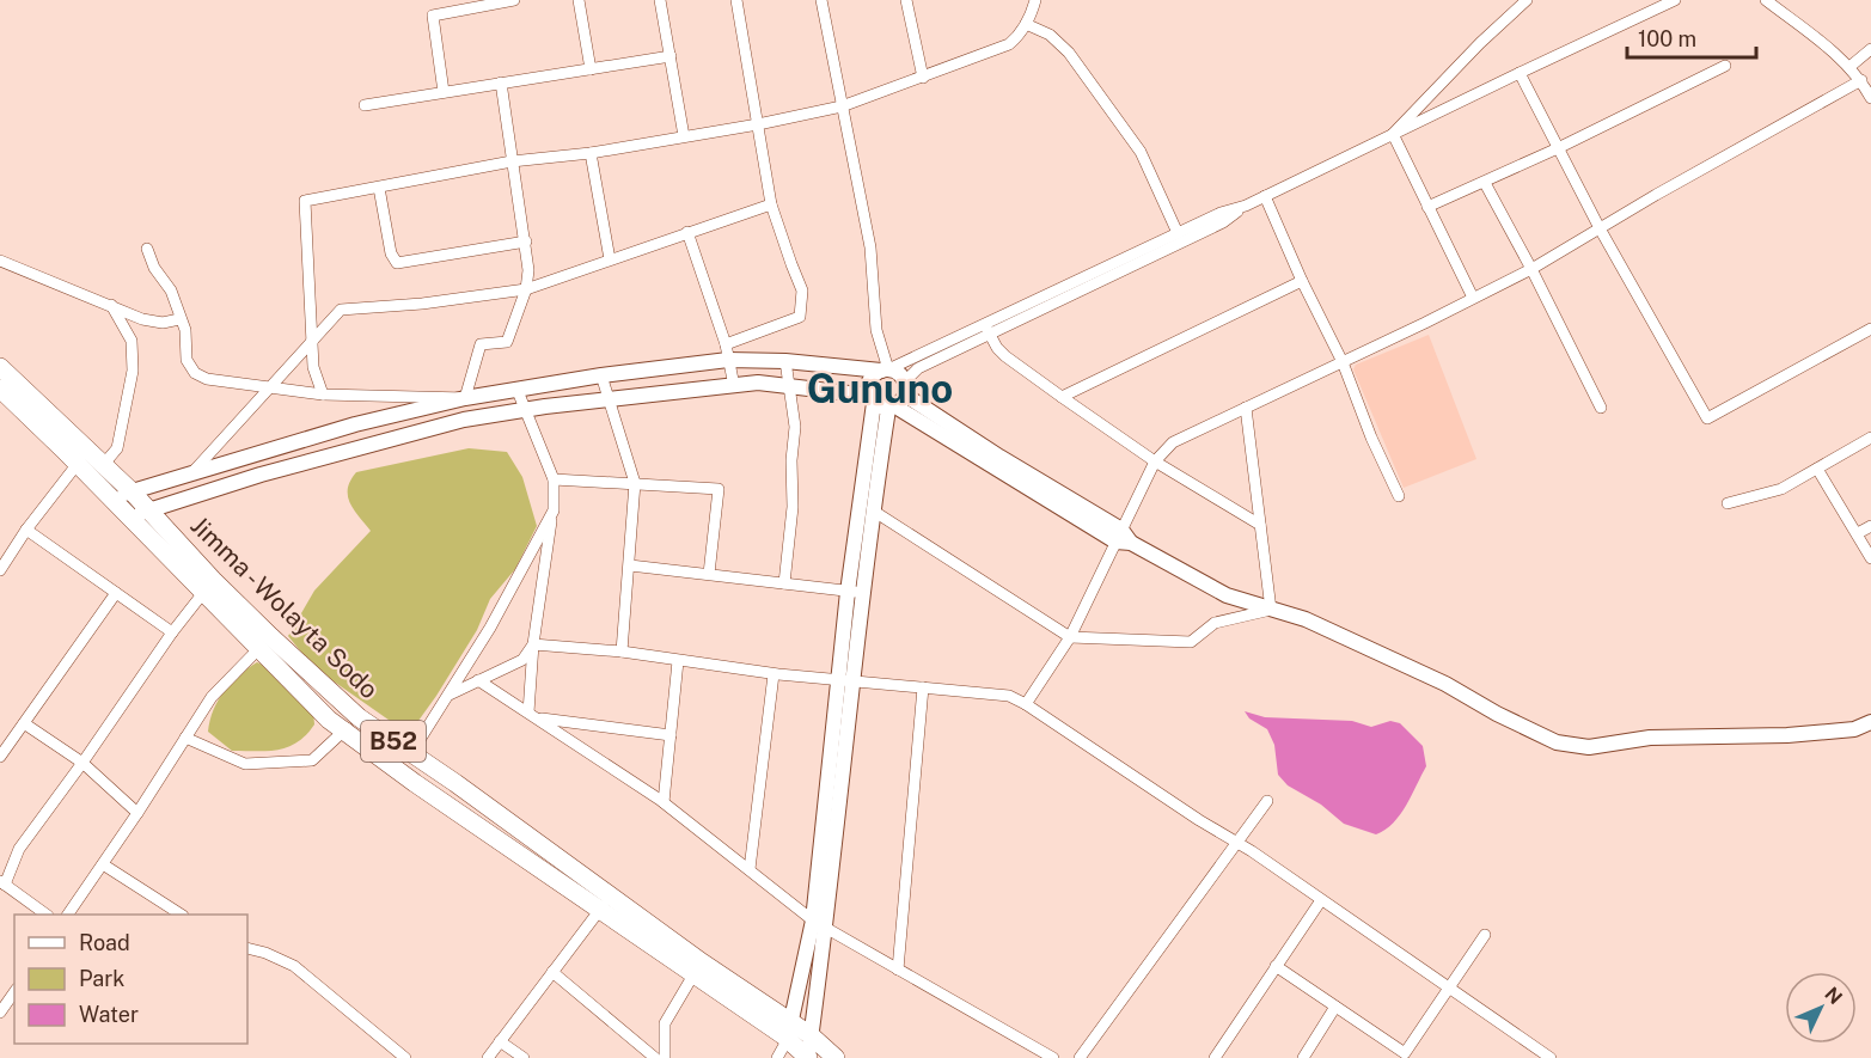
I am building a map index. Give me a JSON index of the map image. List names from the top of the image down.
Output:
{
  "streets": {
    "highway": ["Jimma - Wolayta Sodo", "B52"]
  },
  "districts": ["Gununo"],
  "legend": ["Road", "Park", "Water"],
  "scale_bar": "100 m",
  "north": "top right"
}
